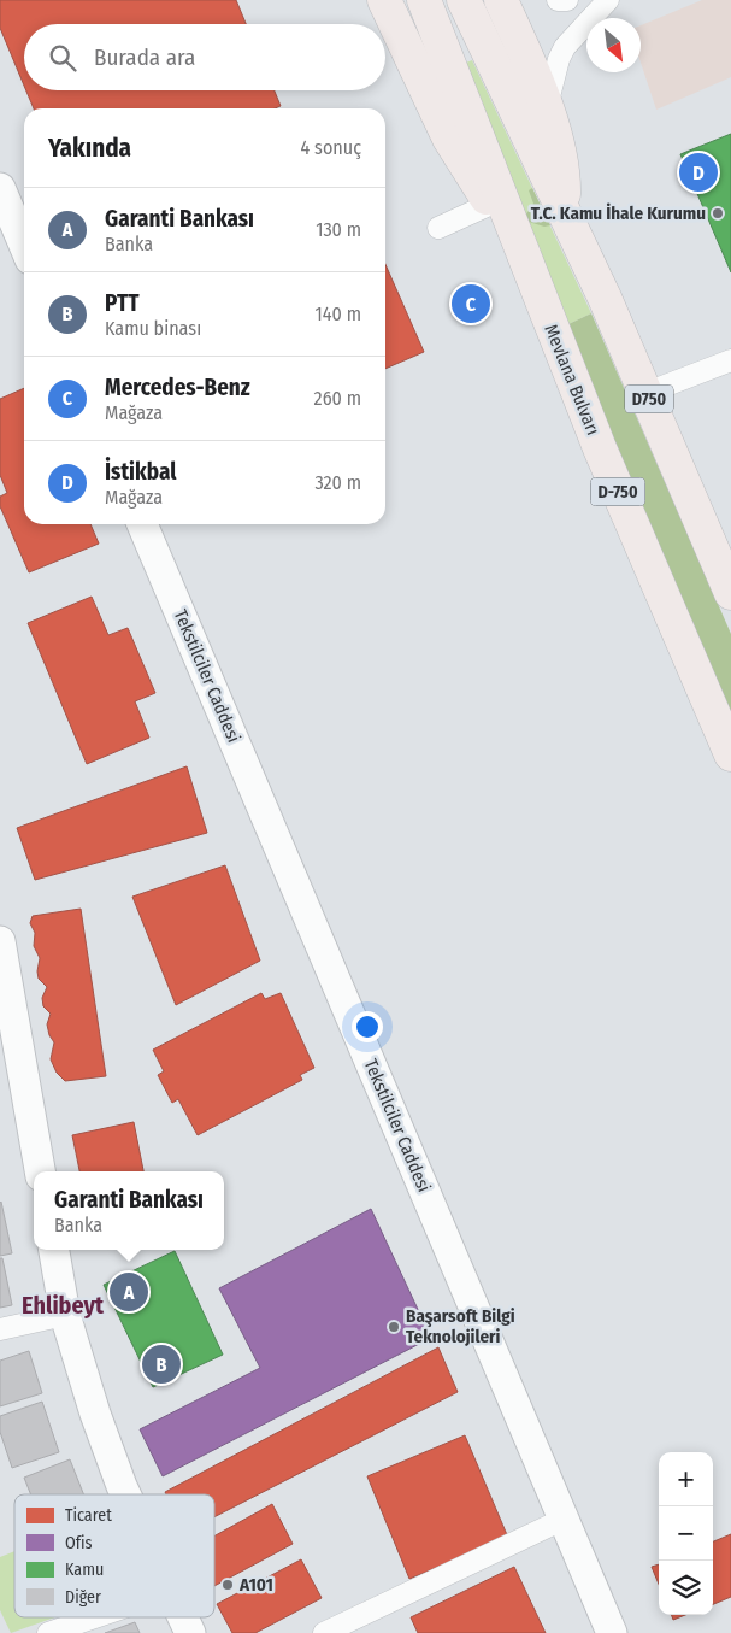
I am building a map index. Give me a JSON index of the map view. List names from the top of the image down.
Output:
{
  "streets": {
    "highway": ["Mevlana Bulvarı", "D750", "D-750"],
    "street": ["Tekstilciler Caddesi"]
  },
  "districts": ["Ehlibeyt"],
  "places": ["T.C. Kamu İhale Kurumu", "Başarsoft Bilgi Teknolojileri", "A101"],
  "legend": [
    "Ticaret",
    "Ofis",
    "Kamu",
    "Diğer"
  ],
  "north": "bottom right",
  "page": {
    "search": "Burada ara",
    "heading": ["Yakında", "4 sonuç"],
    "pins": [
      "D",
      "C",
      "A",
      "B"
    ],
    "list": [
      {
        "mark": "A",
        "name": "Garanti Bankası",
        "note": "Banka",
        "value": "130 m"
      },
      {
        "mark": "B",
        "name": "PTT",
        "note": "Kamu binası",
        "value": "140 m"
      },
      {
        "mark": "C",
        "name": "Mercedes-Benz",
        "note": "Mağaza",
        "value": "260 m"
      },
      {
        "mark": "D",
        "name": "İstikbal",
        "note": "Mağaza",
        "value": "320 m"
      }
    ],
    "popup": ["Garanti Bankası", "Banka"],
    "map_buttons": ["+", "−"]
  }
}
